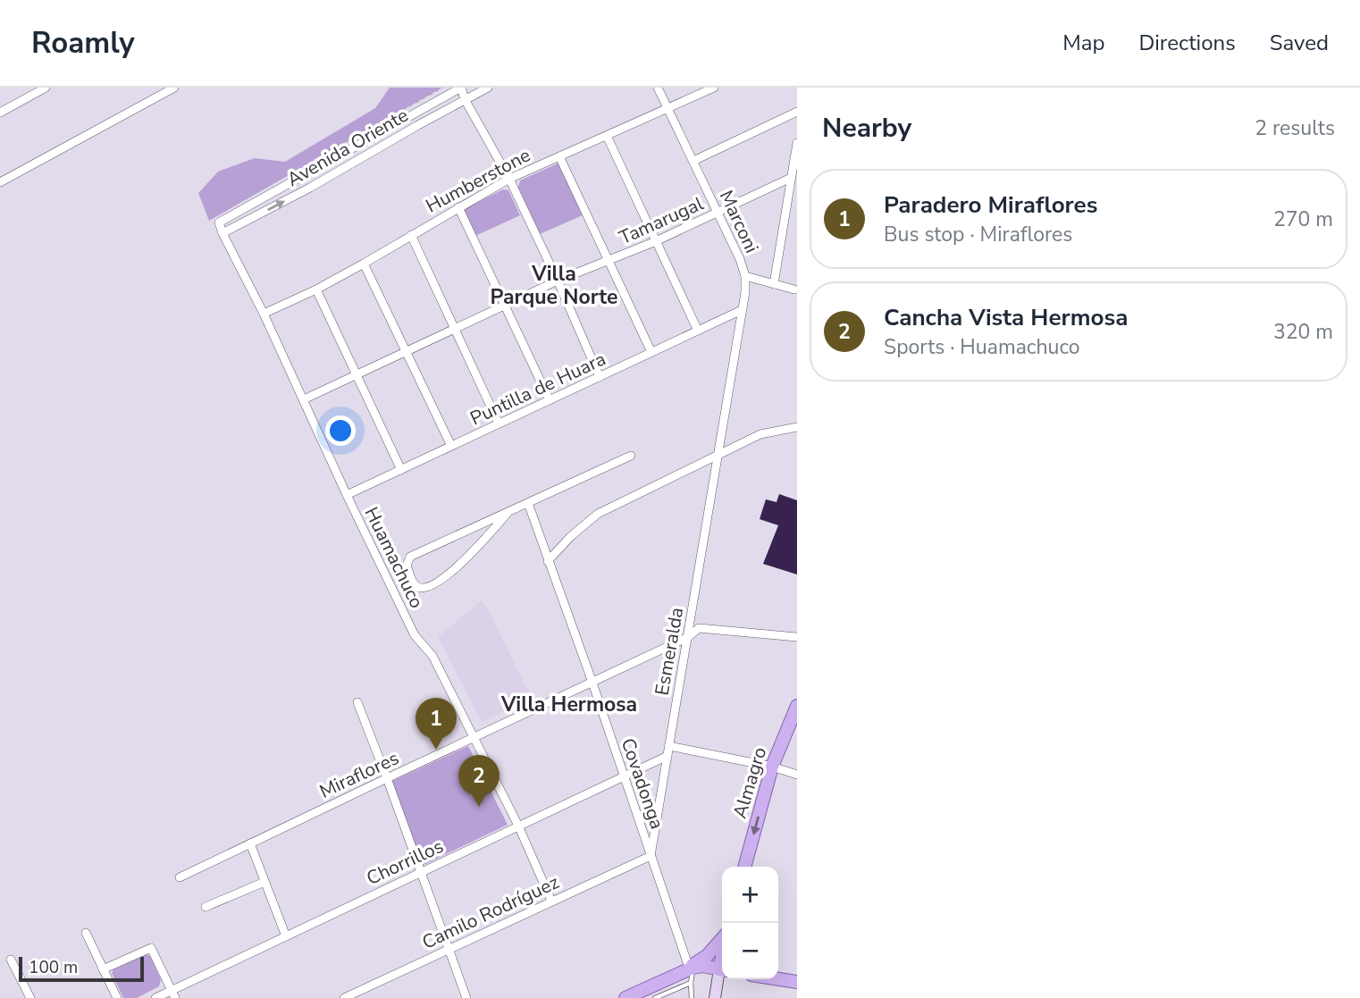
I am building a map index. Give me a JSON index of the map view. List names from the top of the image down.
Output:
{
  "streets": {
    "main road": ["Almagro"],
    "street": [
      "Avenida Oriente",
      "Humberstone",
      "Tamarugal",
      "Marconi",
      "Puntilla de Huara",
      "Huamachuco",
      "Esmeralda",
      "Miraflores",
      "Covadonga",
      "Chorrillos",
      "Camilo Rodríguez"
    ]
  },
  "crossings": [
    ["Avenida Oriente", "Huamachuco"],
    ["Humberstone", "Marconi"],
    ["Humberstone", "Huamachuco"],
    ["Tamarugal", "Marconi"],
    ["Tamarugal", "Huamachuco"],
    ["Marconi", "Puntilla de Huara"],
    ["Marconi", "Esmeralda"],
    ["Puntilla de Huara", "Huamachuco"],
    ["Huamachuco", "Miraflores"],
    ["Huamachuco", "Chorrillos"],
    ["Huamachuco", "Camilo Rodríguez"],
    ["Esmeralda", "Miraflores"],
    ["Esmeralda", "Covadonga"],
    ["Esmeralda", "Chorrillos"],
    ["Esmeralda", "Camilo Rodríguez"],
    ["Miraflores", "Covadonga"],
    ["Covadonga", "Chorrillos"],
    ["Covadonga", "Camilo Rodríguez"]
  ],
  "one_way": ["Almagro"],
  "districts": ["Villa Parque Norte", "Villa Hermosa"],
  "scale_bar": "100 m",
  "page": {
    "header": "Roamly",
    "nav": ["Map", "Directions", "Saved"],
    "heading": ["Nearby", "2 results"],
    "list": [
      {
        "mark": "1",
        "name": "Paradero Miraflores",
        "note": "Bus stop · Miraflores",
        "value": "270 m"
      },
      {
        "mark": "2",
        "name": "Cancha Vista Hermosa",
        "note": "Sports · Huamachuco",
        "value": "320 m"
      }
    ],
    "pins": ["1", "2"],
    "map_buttons": ["+", "−"],
    "scale": "100 m"
  }
}
